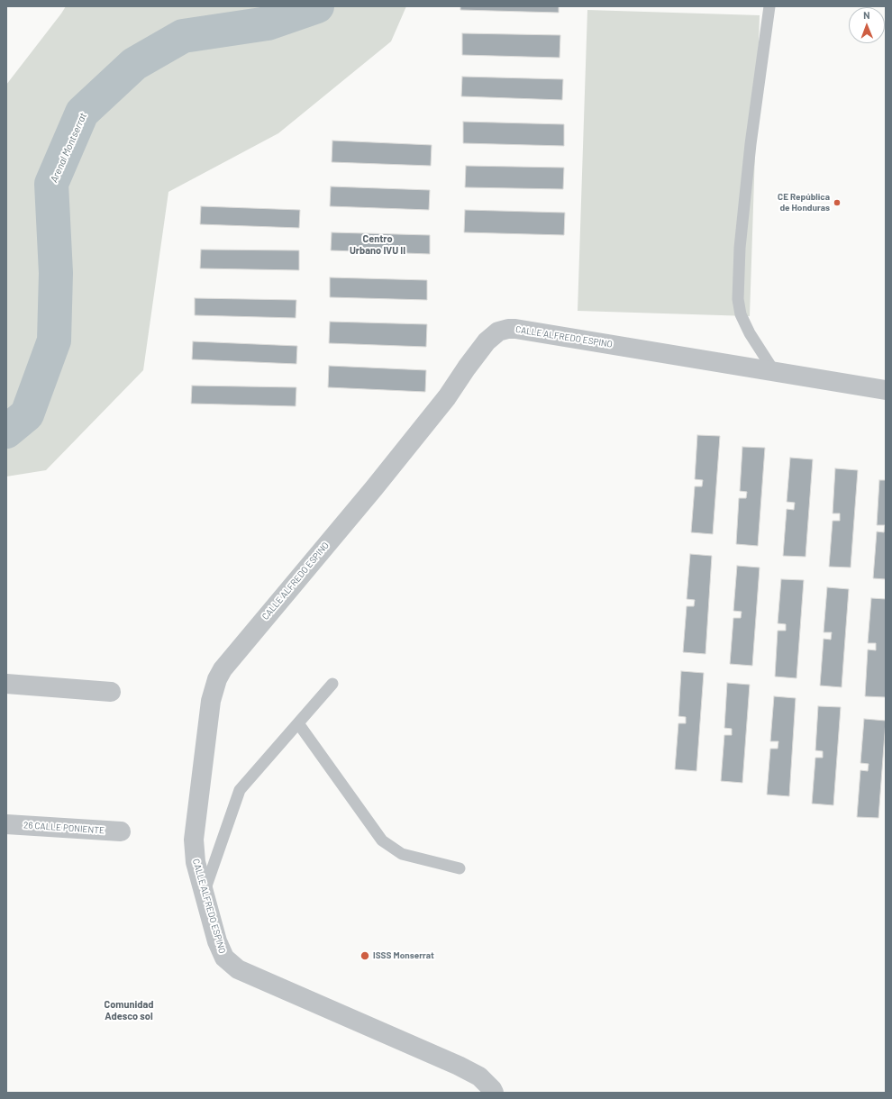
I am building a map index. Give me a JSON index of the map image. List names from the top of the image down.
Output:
{
  "streets": {
    "street": ["CALLE ALFREDO ESPINO", "26 CALLE PONIENTE"]
  },
  "districts": ["Centro Urbano IVU II", "Comunidad Adesco sol"],
  "water": ["Arenal Montserrat"],
  "places": ["CE República de Honduras", "ISSS Monserrat"],
  "north": "top"
}
